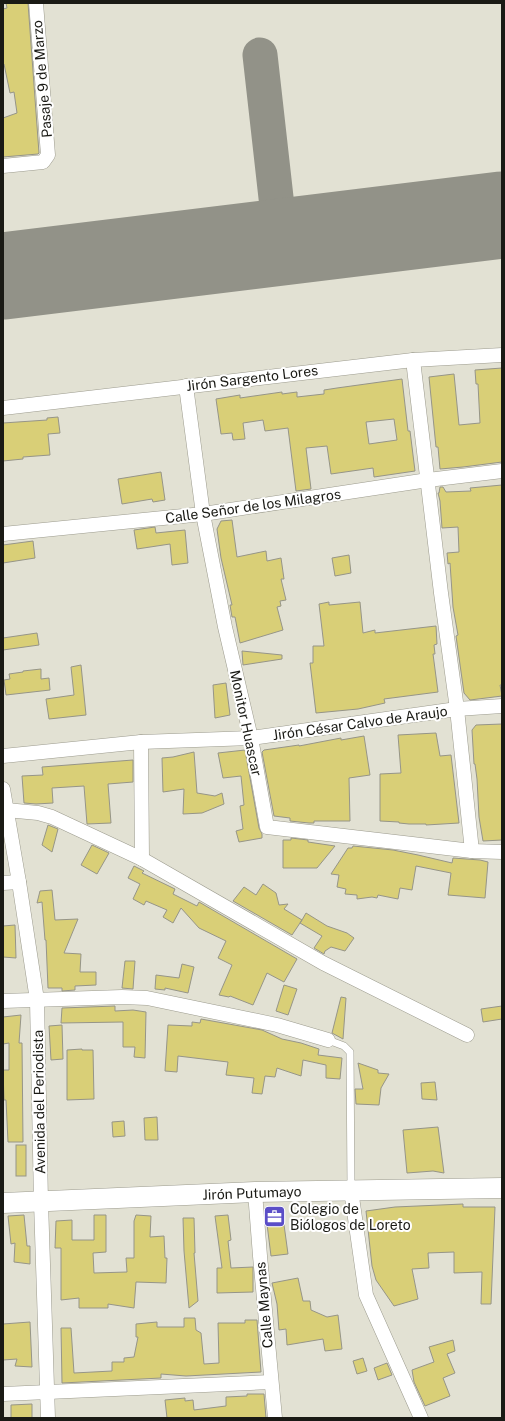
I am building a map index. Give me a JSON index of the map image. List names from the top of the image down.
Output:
{
  "streets": {
    "street": [
      "Pasaje 9 de Marzo",
      "Jirón Sargento Lores",
      "Calle Señor de los Milagros",
      "Monitor Huascar",
      "Jirón César Calvo de Araujo",
      "Avenida del Periodista",
      "Jirón Putumayo",
      "Calle Maynas"
    ]
  },
  "crossings": [
    ["Jirón Sargento Lores", "Monitor Huascar"],
    ["Calle Señor de los Milagros", "Monitor Huascar"],
    ["Monitor Huascar", "Jirón César Calvo de Araujo"],
    ["Avenida del Periodista", "Jirón Putumayo"],
    ["Jirón Putumayo", "Calle Maynas"]
  ],
  "places": {
    "office": ["Colegio de Biólogos de Loreto"]
  }
}
